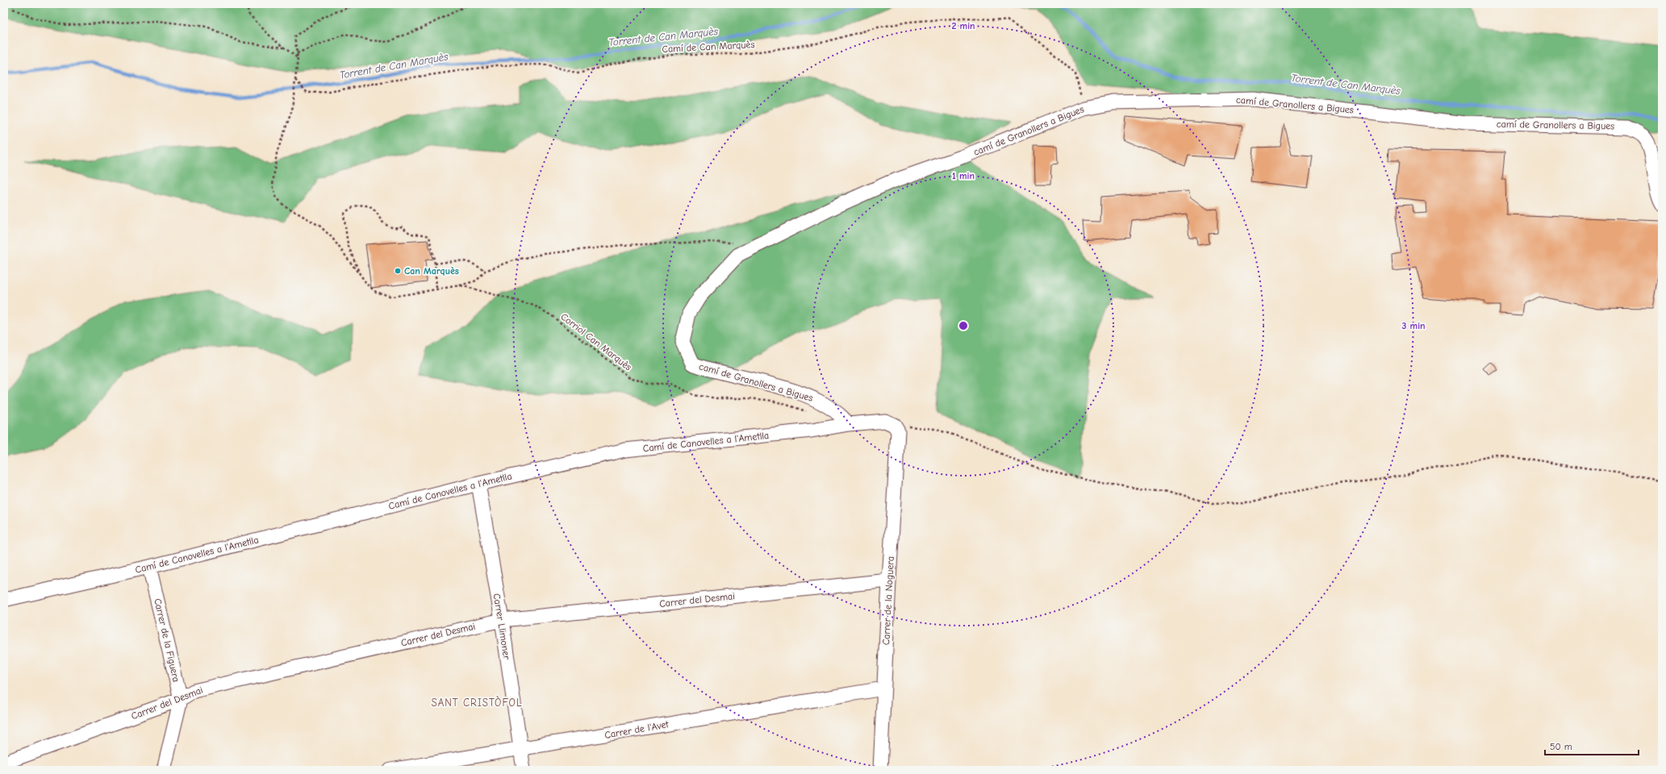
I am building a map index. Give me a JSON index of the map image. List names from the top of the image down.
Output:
{
  "streets": {
    "street": [
      "camí de Granollers a Bigues",
      "Camí de Canovelles a l'Ametlla",
      "Carrer del Desmai",
      "Carrer de la Noguera",
      "Carrer Llimoner",
      "Carrer de la Figuera",
      "Carrer de l'Avet"
    ],
    "path": ["Camí de Can Marquès", "Corriol Can Marquès"]
  },
  "crossings": [
    ["Camí de Can Marquès", "camí de Granollers a Bigues"],
    ["camí de Granollers a Bigues", "Camí de Canovelles a l'Ametlla"],
    ["Camí de Canovelles a l'Ametlla", "Carrer de la Noguera"],
    ["Camí de Canovelles a l'Ametlla", "Carrer Llimoner"],
    ["Camí de Canovelles a l'Ametlla", "Carrer de la Figuera"],
    ["Carrer del Desmai", "Carrer de la Noguera"],
    ["Carrer del Desmai", "Carrer Llimoner"],
    ["Carrer del Desmai", "Carrer de la Figuera"],
    ["Carrer de la Noguera", "Carrer de l'Avet"],
    ["Carrer Llimoner", "Carrer de l'Avet"]
  ],
  "districts": ["SANT CRISTÒFOL"],
  "water": ["Torrent de Can Marquès"],
  "places": ["Can Marquès"],
  "scale_bar": "50 m",
  "rings": ["2 min", "1 min", "3 min"]
}
